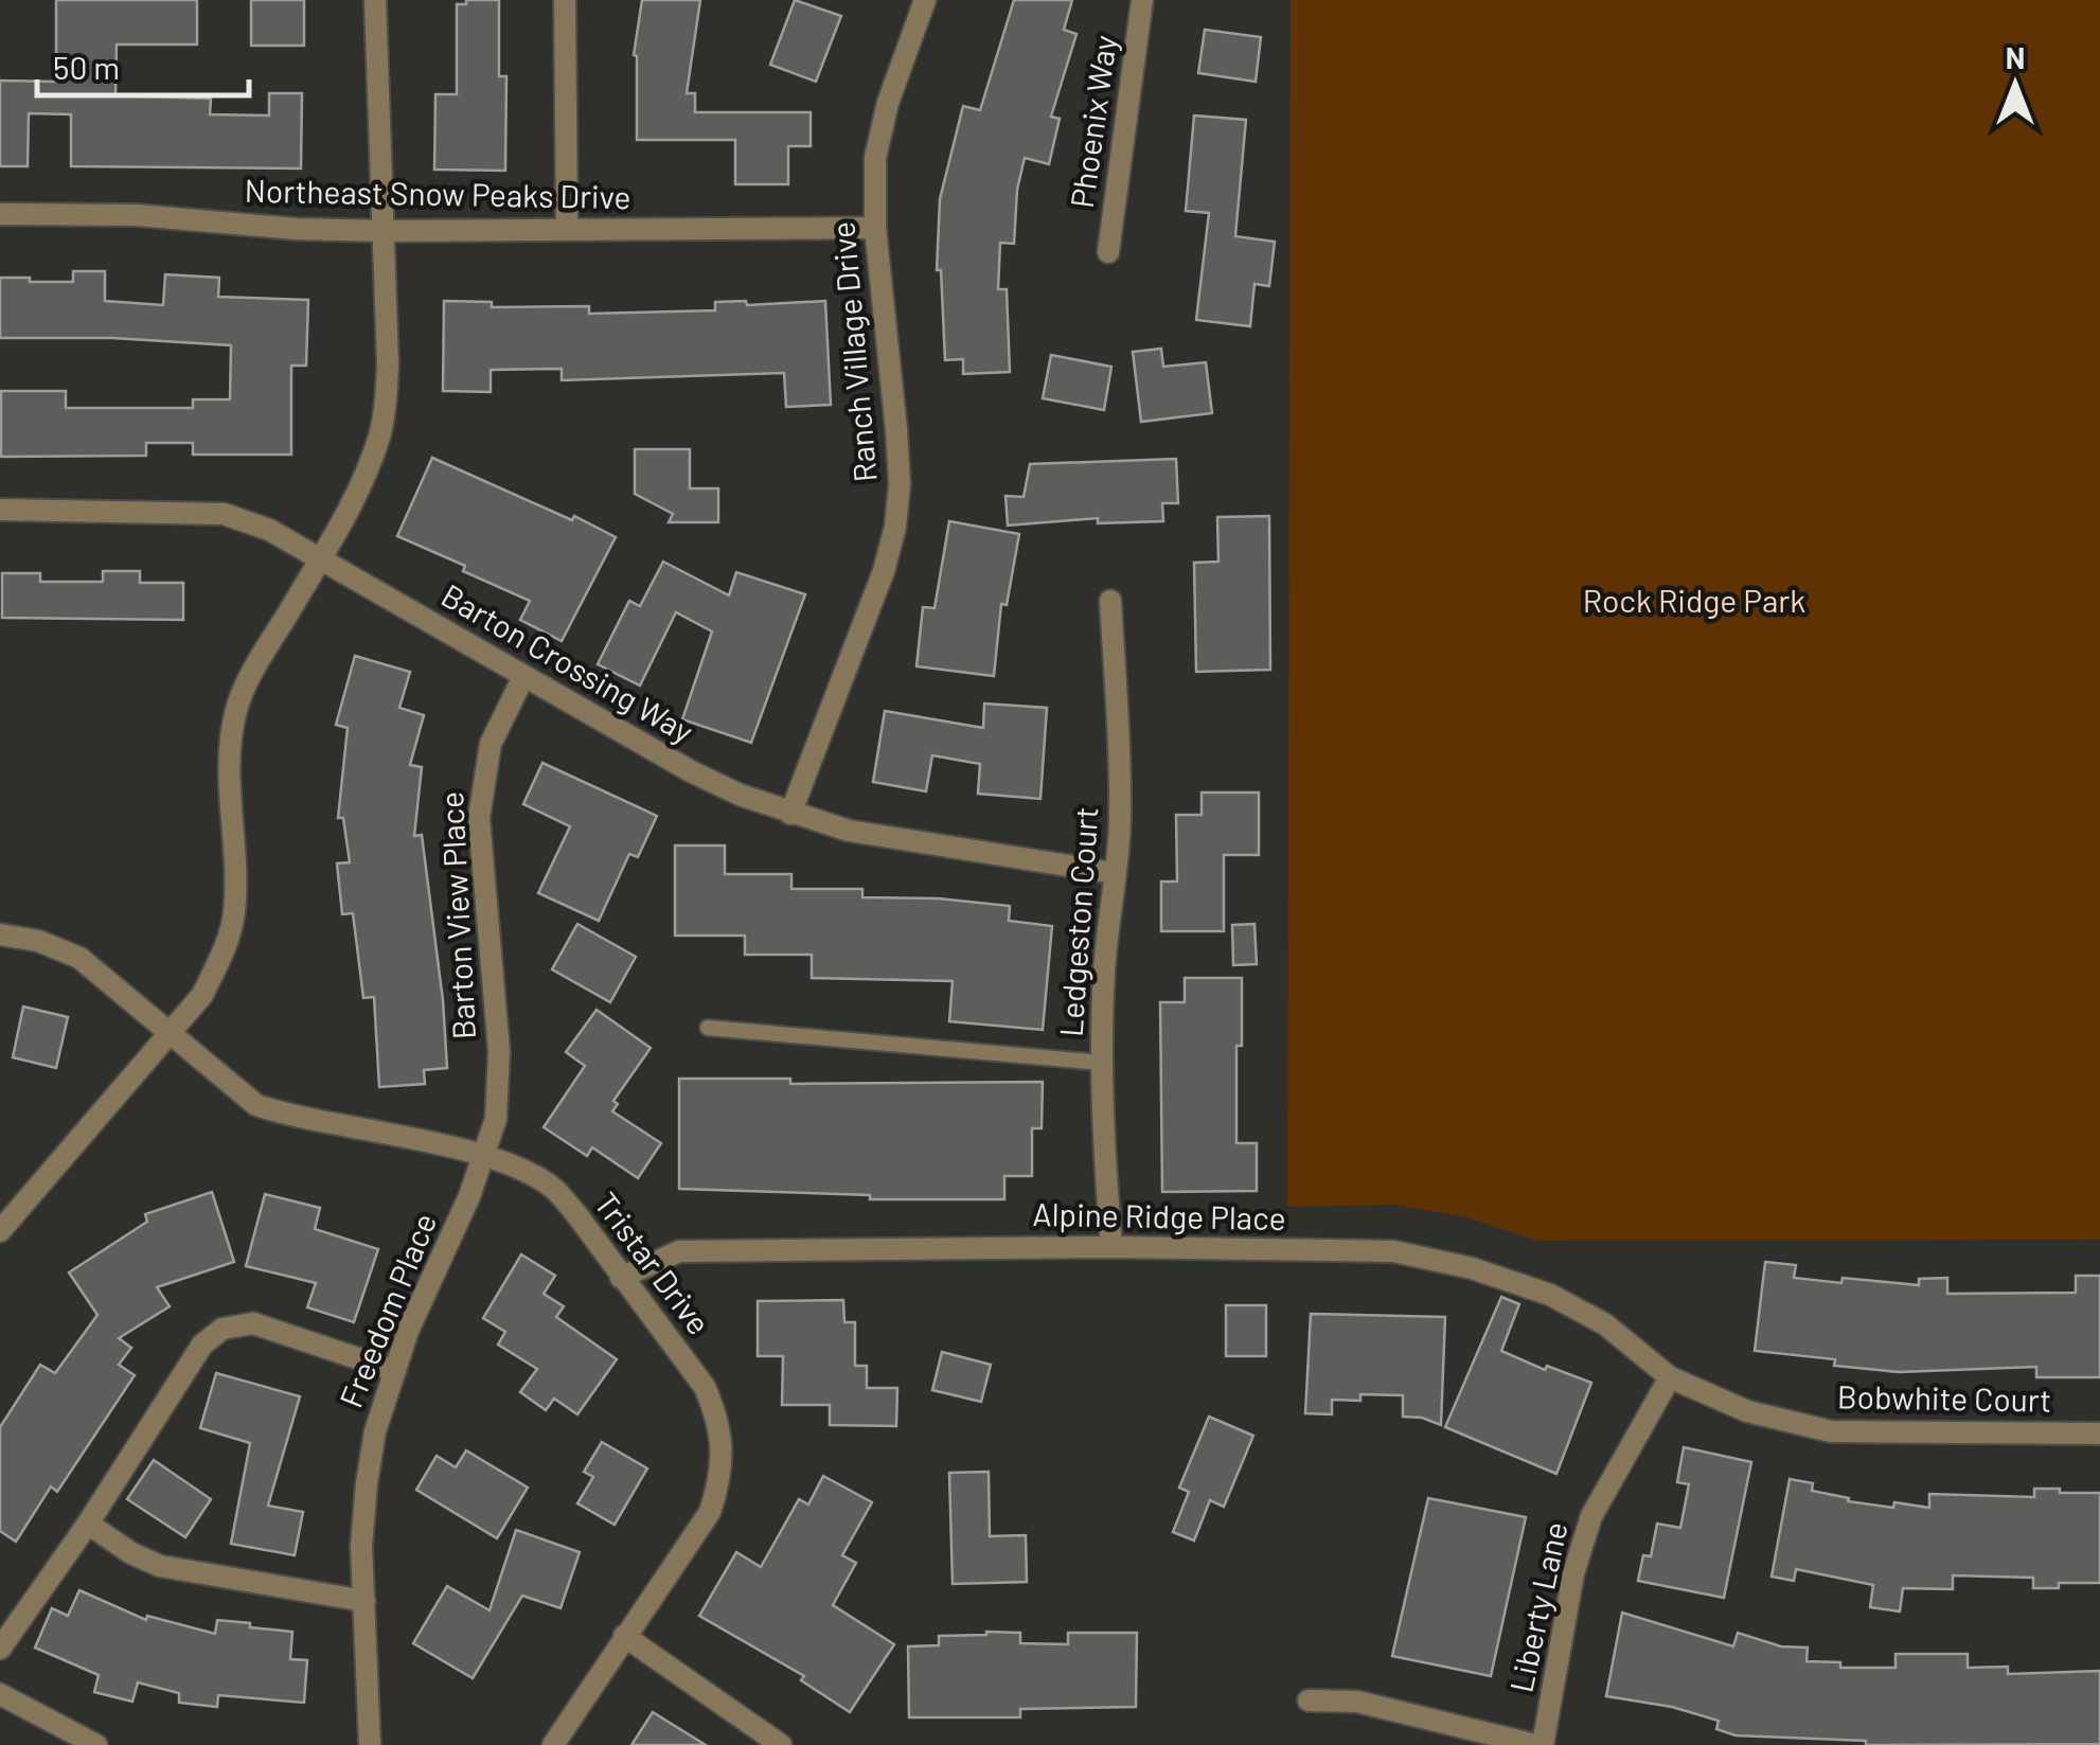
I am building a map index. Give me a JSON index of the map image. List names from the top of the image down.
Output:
{
  "streets": {
    "street": [
      "Phoenix Way",
      "Northeast Snow Peaks Drive",
      "Ranch Village Drive",
      "Barton Crossing Way",
      "Barton View Place",
      "Ledgeston Court",
      "Alpine Ridge Place",
      "Tristar Drive",
      "Freedom Place",
      "Bobwhite Court",
      "Liberty Lane"
    ]
  },
  "crossings": [
    ["Northeast Snow Peaks Drive", "Ranch Village Drive"],
    ["Ranch Village Drive", "Barton Crossing Way"],
    ["Barton Crossing Way", "Barton View Place"],
    ["Barton Crossing Way", "Ledgeston Court"],
    ["Barton View Place", "Tristar Drive"],
    ["Barton View Place", "Freedom Place"],
    ["Ledgeston Court", "Alpine Ridge Place"],
    ["Alpine Ridge Place", "Tristar Drive"],
    ["Alpine Ridge Place", "Bobwhite Court"],
    ["Alpine Ridge Place", "Liberty Lane"],
    ["Tristar Drive", "Freedom Place"],
    ["Bobwhite Court", "Liberty Lane"]
  ],
  "parks": ["Rock Ridge Park"],
  "scale_bar": "50 m",
  "north": "top"
}
